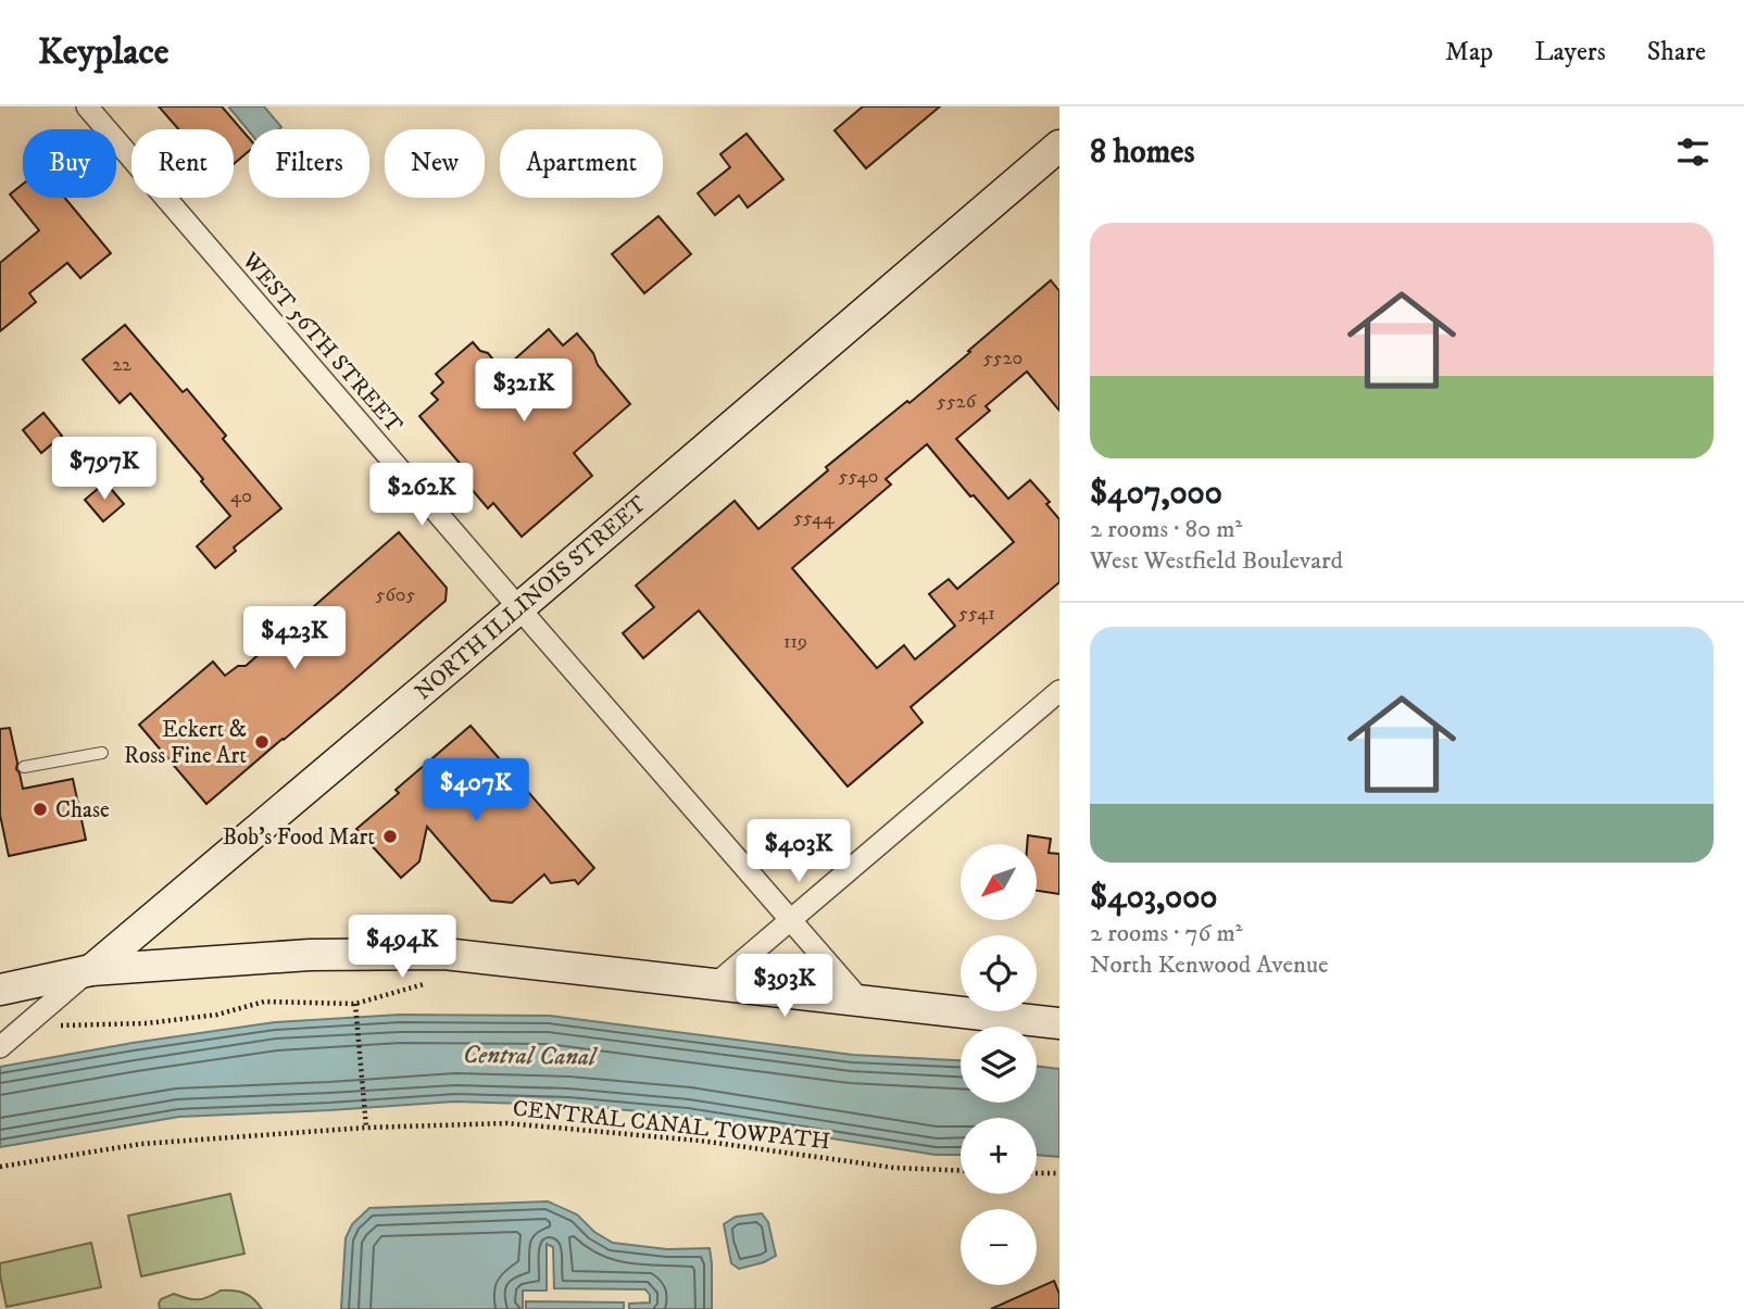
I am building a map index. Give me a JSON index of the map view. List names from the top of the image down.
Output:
{
  "streets": {
    "street": ["WEST 56TH STREET", "NORTH ILLINOIS STREET"],
    "path": ["CENTRAL CANAL TOWPATH"]
  },
  "crossings": [
    ["WEST 56TH STREET", "NORTH ILLINOIS STREET"]
  ],
  "water": ["Central Canal"],
  "places": ["Eckert & Ross Fine Art", "Chase", "Bob's Food Mart"],
  "house_numbers": [
    "5520",
    "22",
    "5526",
    "5540",
    "40",
    "5544",
    "5605",
    "5541",
    "119"
  ],
  "north": "bottom left",
  "page": {
    "header": "Keyplace",
    "nav": ["Map", "Layers", "Share"],
    "heading": "8 homes",
    "chip": [
      "Buy",
      "Rent",
      "Filters",
      "New",
      "Apartment"
    ],
    "list": [
      {
        "name": "$407,000",
        "note": "2 rooms · 80 m² · West Westfield Boulevard"
      },
      {
        "name": "$403,000",
        "note": "2 rooms · 76 m² · North Kenwood Avenue"
      }
    ],
    "price": [
      "$321K",
      "$797K",
      "$262K",
      "$423K",
      "$407K",
      "$403K",
      "$494K",
      "$393K"
    ],
    "map_buttons": ["+", "−"]
  }
}
